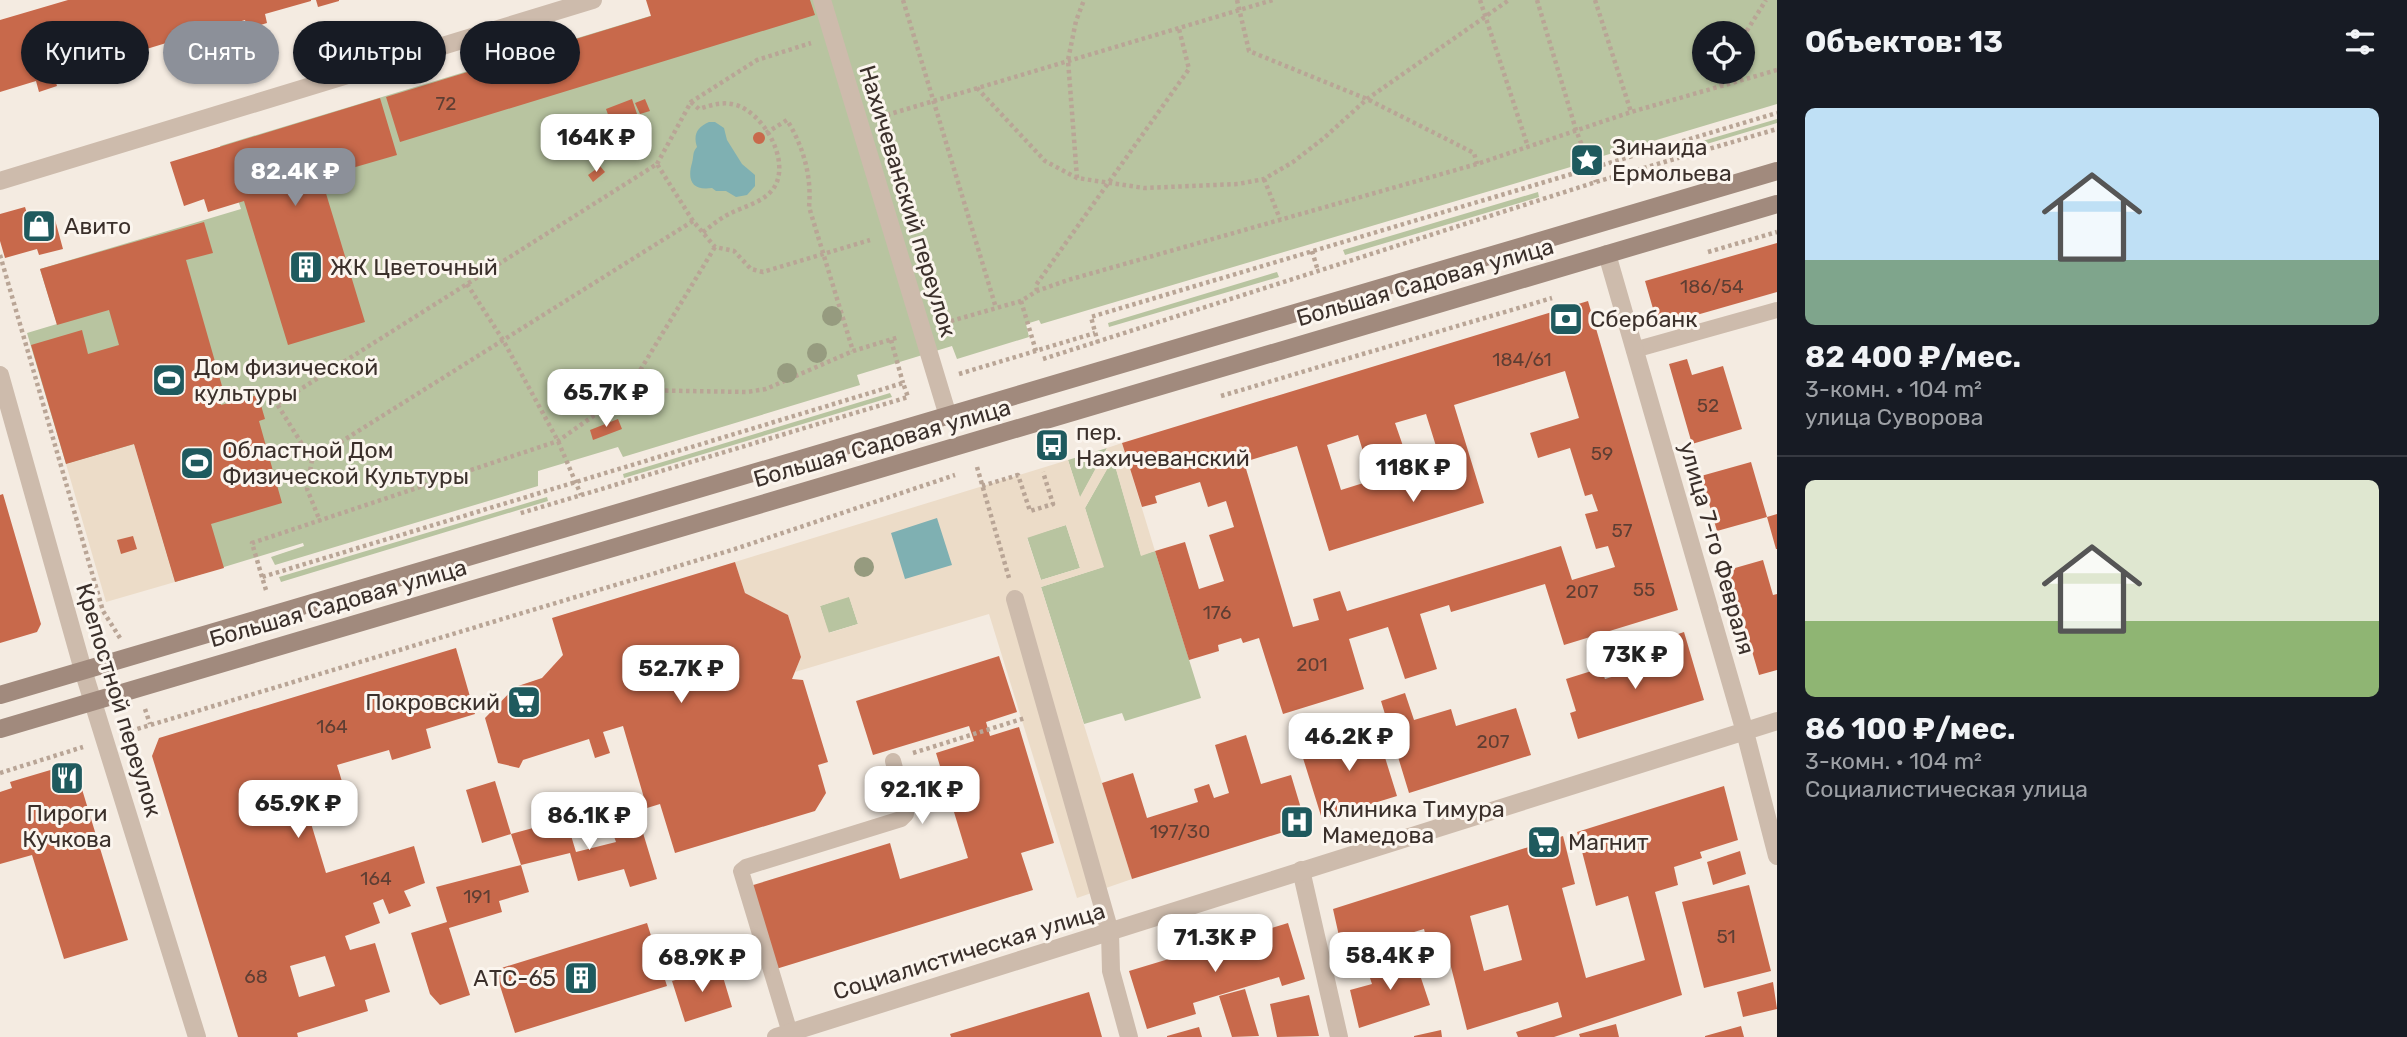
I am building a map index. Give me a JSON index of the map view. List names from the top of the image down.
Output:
{
  "streets": {
    "main road": ["Большая Садовая улица"],
    "street": [
      "Нахичеванский переулок",
      "улица 7-го Февраля",
      "Крепостной переулок",
      "Социалистическая улица"
    ]
  },
  "crossings": [
    ["Нахичеванский переулок", "Большая Садовая улица"],
    ["Большая Садовая улица", "улица 7-го Февраля"],
    ["Большая Садовая улица", "Крепостной переулок"],
    ["улица 7-го Февраля", "Социалистическая улица"]
  ],
  "places": {
    "place": ["Зинаида Ермольева"],
    "shop": ["Авито"],
    "building": ["ЖК Цветочный", "АТС-65"],
    "bank": ["Сбербанк"],
    "sports": ["Дом физической культуры", "Областной Дом Физической Культуры"],
    "bus stop": ["пер. Нахичеванский"],
    "supermarket": ["Покровский", "Магнит"],
    "restaurant": ["Пироги Кучкова"],
    "hospital": ["Клиника Тимура Мамедова"]
  },
  "house_numbers": [
    "72",
    "186/54",
    "184/61",
    "52",
    "59",
    "57",
    "55",
    "207",
    "176",
    "201",
    "164",
    "207",
    "197/30",
    "164",
    "191",
    "51",
    "68"
  ],
  "page": {
    "heading": "Объектов: 13",
    "chip": [
      "Купить",
      "Снять",
      "Фильтры",
      "Новое"
    ],
    "list": [
      {
        "name": "82 400 ₽/мес.",
        "note": "3-комн. · 104 m² · улица Суворова"
      },
      {
        "name": "86 100 ₽/мес.",
        "note": "3-комн. · 104 m² · Социалистическая улица"
      }
    ],
    "price": [
      "164K ₽",
      "82.4K ₽",
      "65.7K ₽",
      "118K ₽",
      "73K ₽",
      "52.7K ₽",
      "46.2K ₽",
      "92.1K ₽",
      "65.9K ₽",
      "86.1K ₽",
      "71.3K ₽",
      "58.4K ₽",
      "68.9K ₽"
    ]
  }
}
